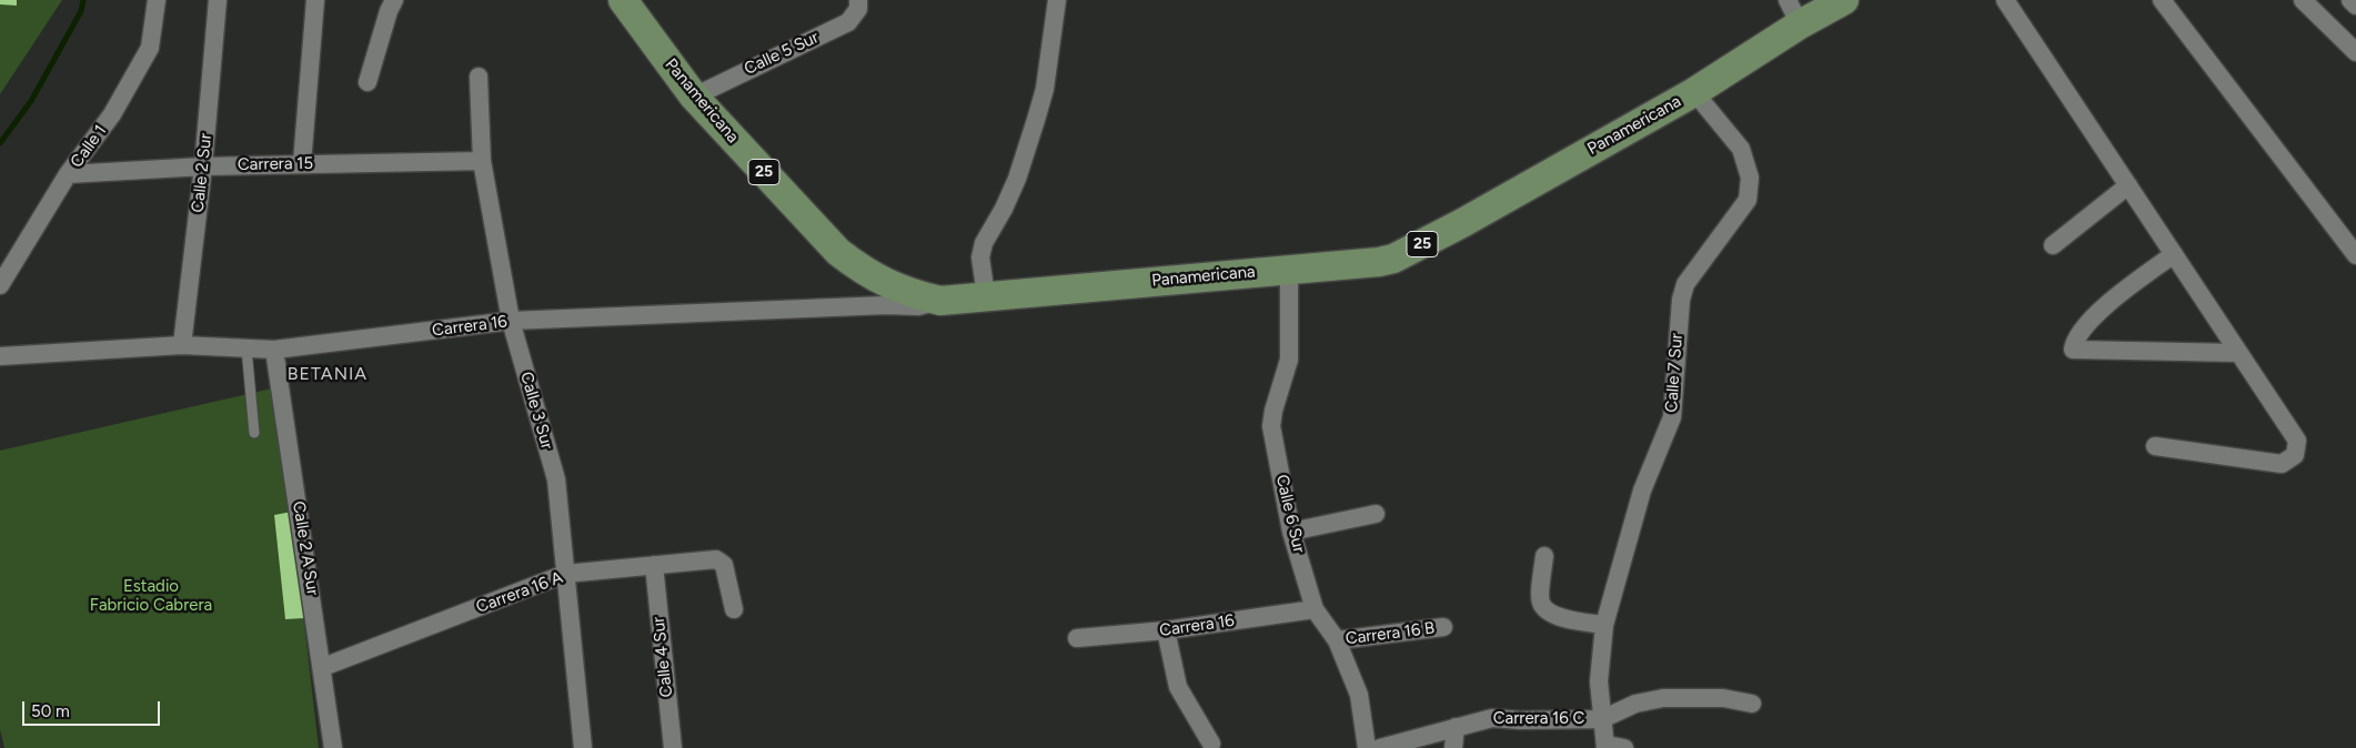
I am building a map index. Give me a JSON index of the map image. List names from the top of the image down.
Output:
{
  "streets": {
    "main road": ["Panamericana", "25"],
    "street": [
      "Calle 5 Sur",
      "Calle 1",
      "Carrera 15",
      "Calle 2 Sur",
      "Carrera 16",
      "Calle 7 Sur",
      "Calle 3 Sur",
      "Calle 6 Sur",
      "Calle 2 A Sur",
      "Carrera 16 A",
      "Carrera 16 B",
      "Calle 4 Sur",
      "Carrera 16 C"
    ]
  },
  "crossings": [
    ["Calle 5 Sur", "Panamericana"],
    ["Panamericana", "Carrera 16"],
    ["Panamericana", "Calle 7 Sur"],
    ["Panamericana", "Calle 6 Sur"],
    ["Calle 1", "Carrera 15"],
    ["Carrera 15", "Calle 2 Sur"],
    ["Carrera 15", "Calle 3 Sur"],
    ["Calle 2 Sur", "Carrera 16"],
    ["Carrera 16", "Calle 3 Sur"],
    ["Carrera 16", "Calle 6 Sur"],
    ["Carrera 16", "Calle 2 A Sur"],
    ["Calle 7 Sur", "Carrera 16 C"],
    ["Calle 3 Sur", "Carrera 16 A"],
    ["Calle 6 Sur", "Carrera 16 B"],
    ["Calle 2 A Sur", "Carrera 16 A"],
    ["Carrera 16 A", "Calle 4 Sur"]
  ],
  "districts": ["BETANIA"],
  "parks": ["Estadio Fabricio Cabrera"],
  "scale_bar": "50 m"
}
